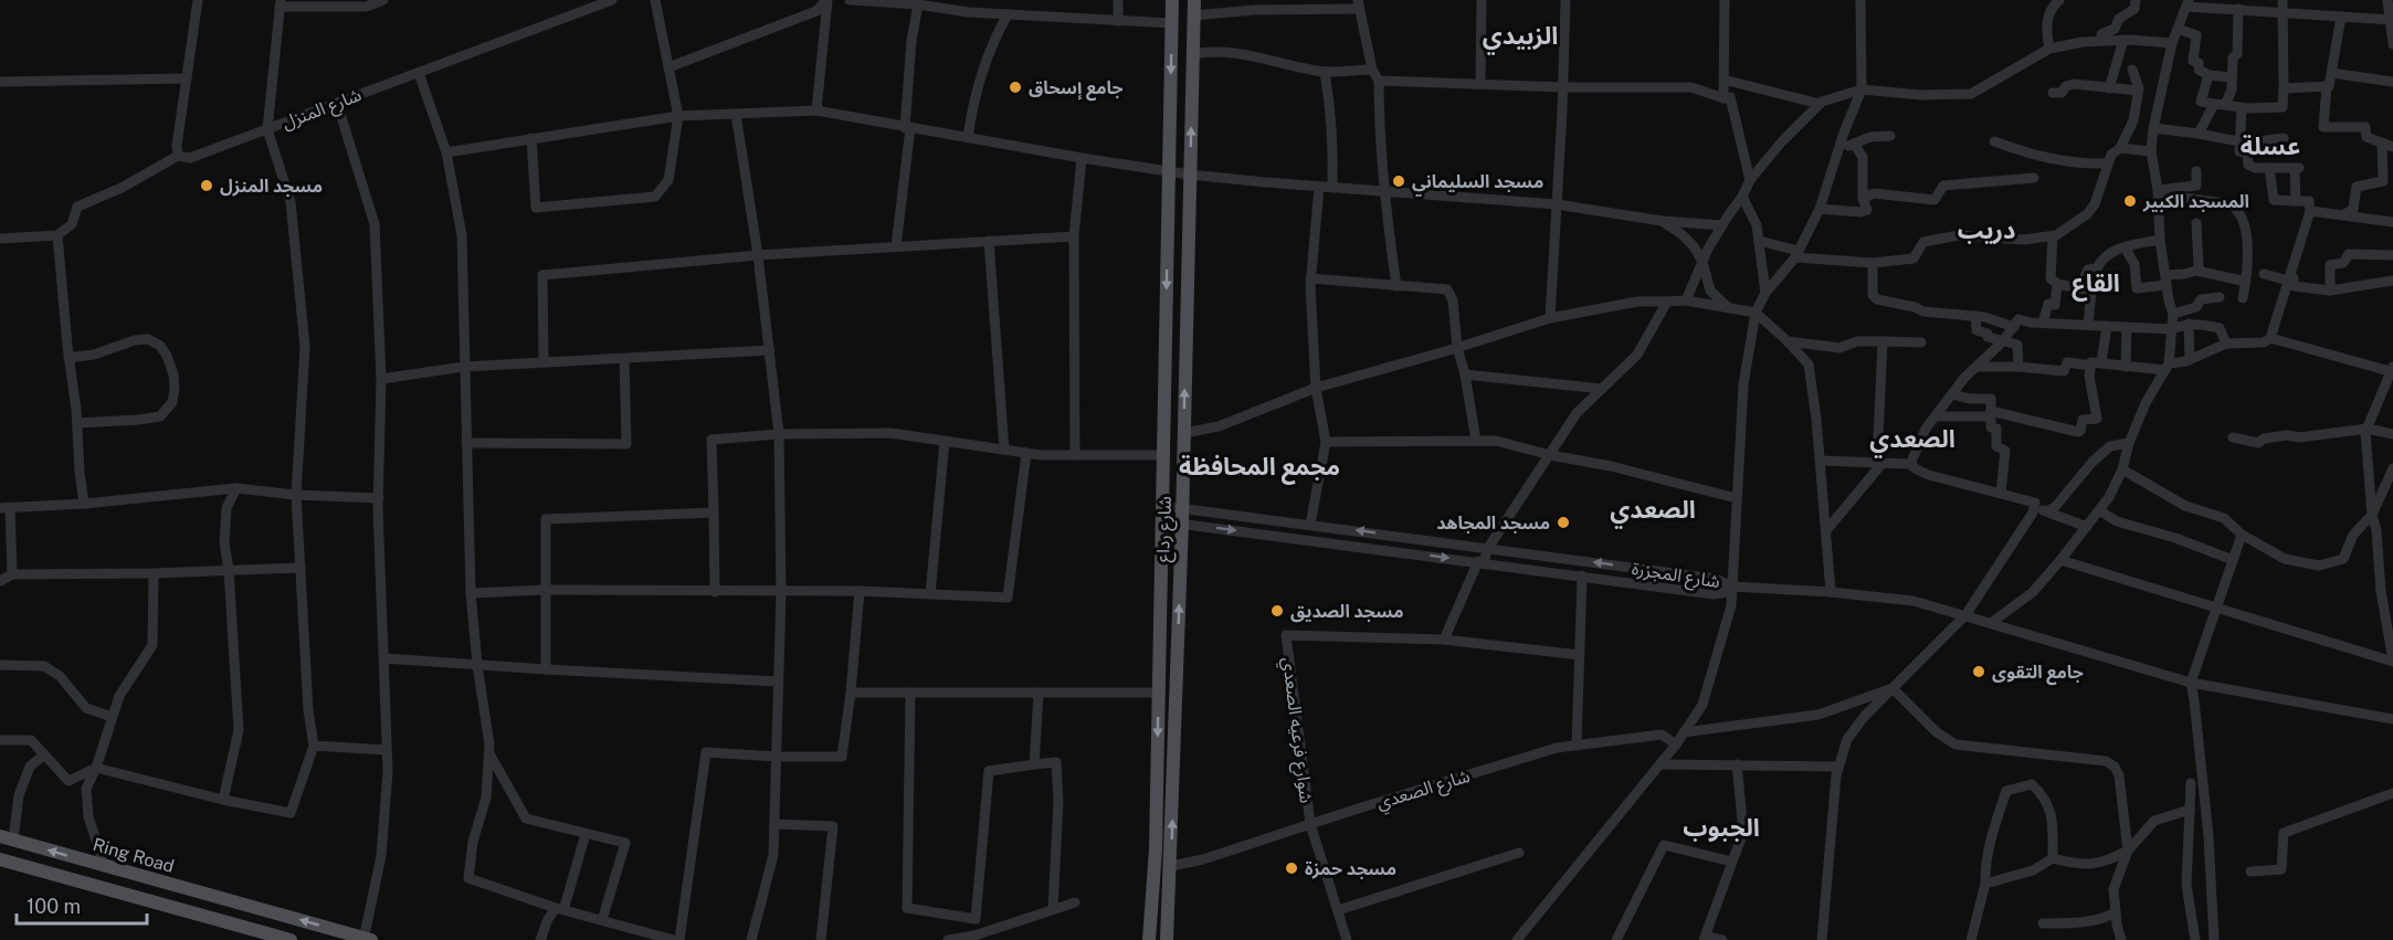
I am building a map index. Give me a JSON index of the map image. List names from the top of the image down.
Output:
{
  "streets": {
    "main road": ["شارع رداع", "Ring Road"],
    "street": [
      "شارع المنزل",
      "شارع المجزرة",
      "شوارع فرعيه الصعدي",
      "شارع الصعدي"
    ]
  },
  "crossings": [
    ["شارع رداع", "شارع المجزرة"],
    ["شارع رداع", "شارع الصعدي"],
    ["شوارع فرعيه الصعدي", "شارع الصعدي"]
  ],
  "districts": [
    "الزبيدي",
    "عسلة",
    "دريب",
    "القاع",
    "الصعدي",
    "مجمع المحافظة",
    "الصعدي",
    "الجبوب"
  ],
  "places": [
    "جامع إسحاق",
    "مسجد السليماني",
    "مسجد المنزل",
    "المسجد الكبير",
    "مسجد المجاهد",
    "مسجد الصديق",
    "جامع التقوى",
    "مسجد حمزة"
  ],
  "scale_bar": "100 m"
}
